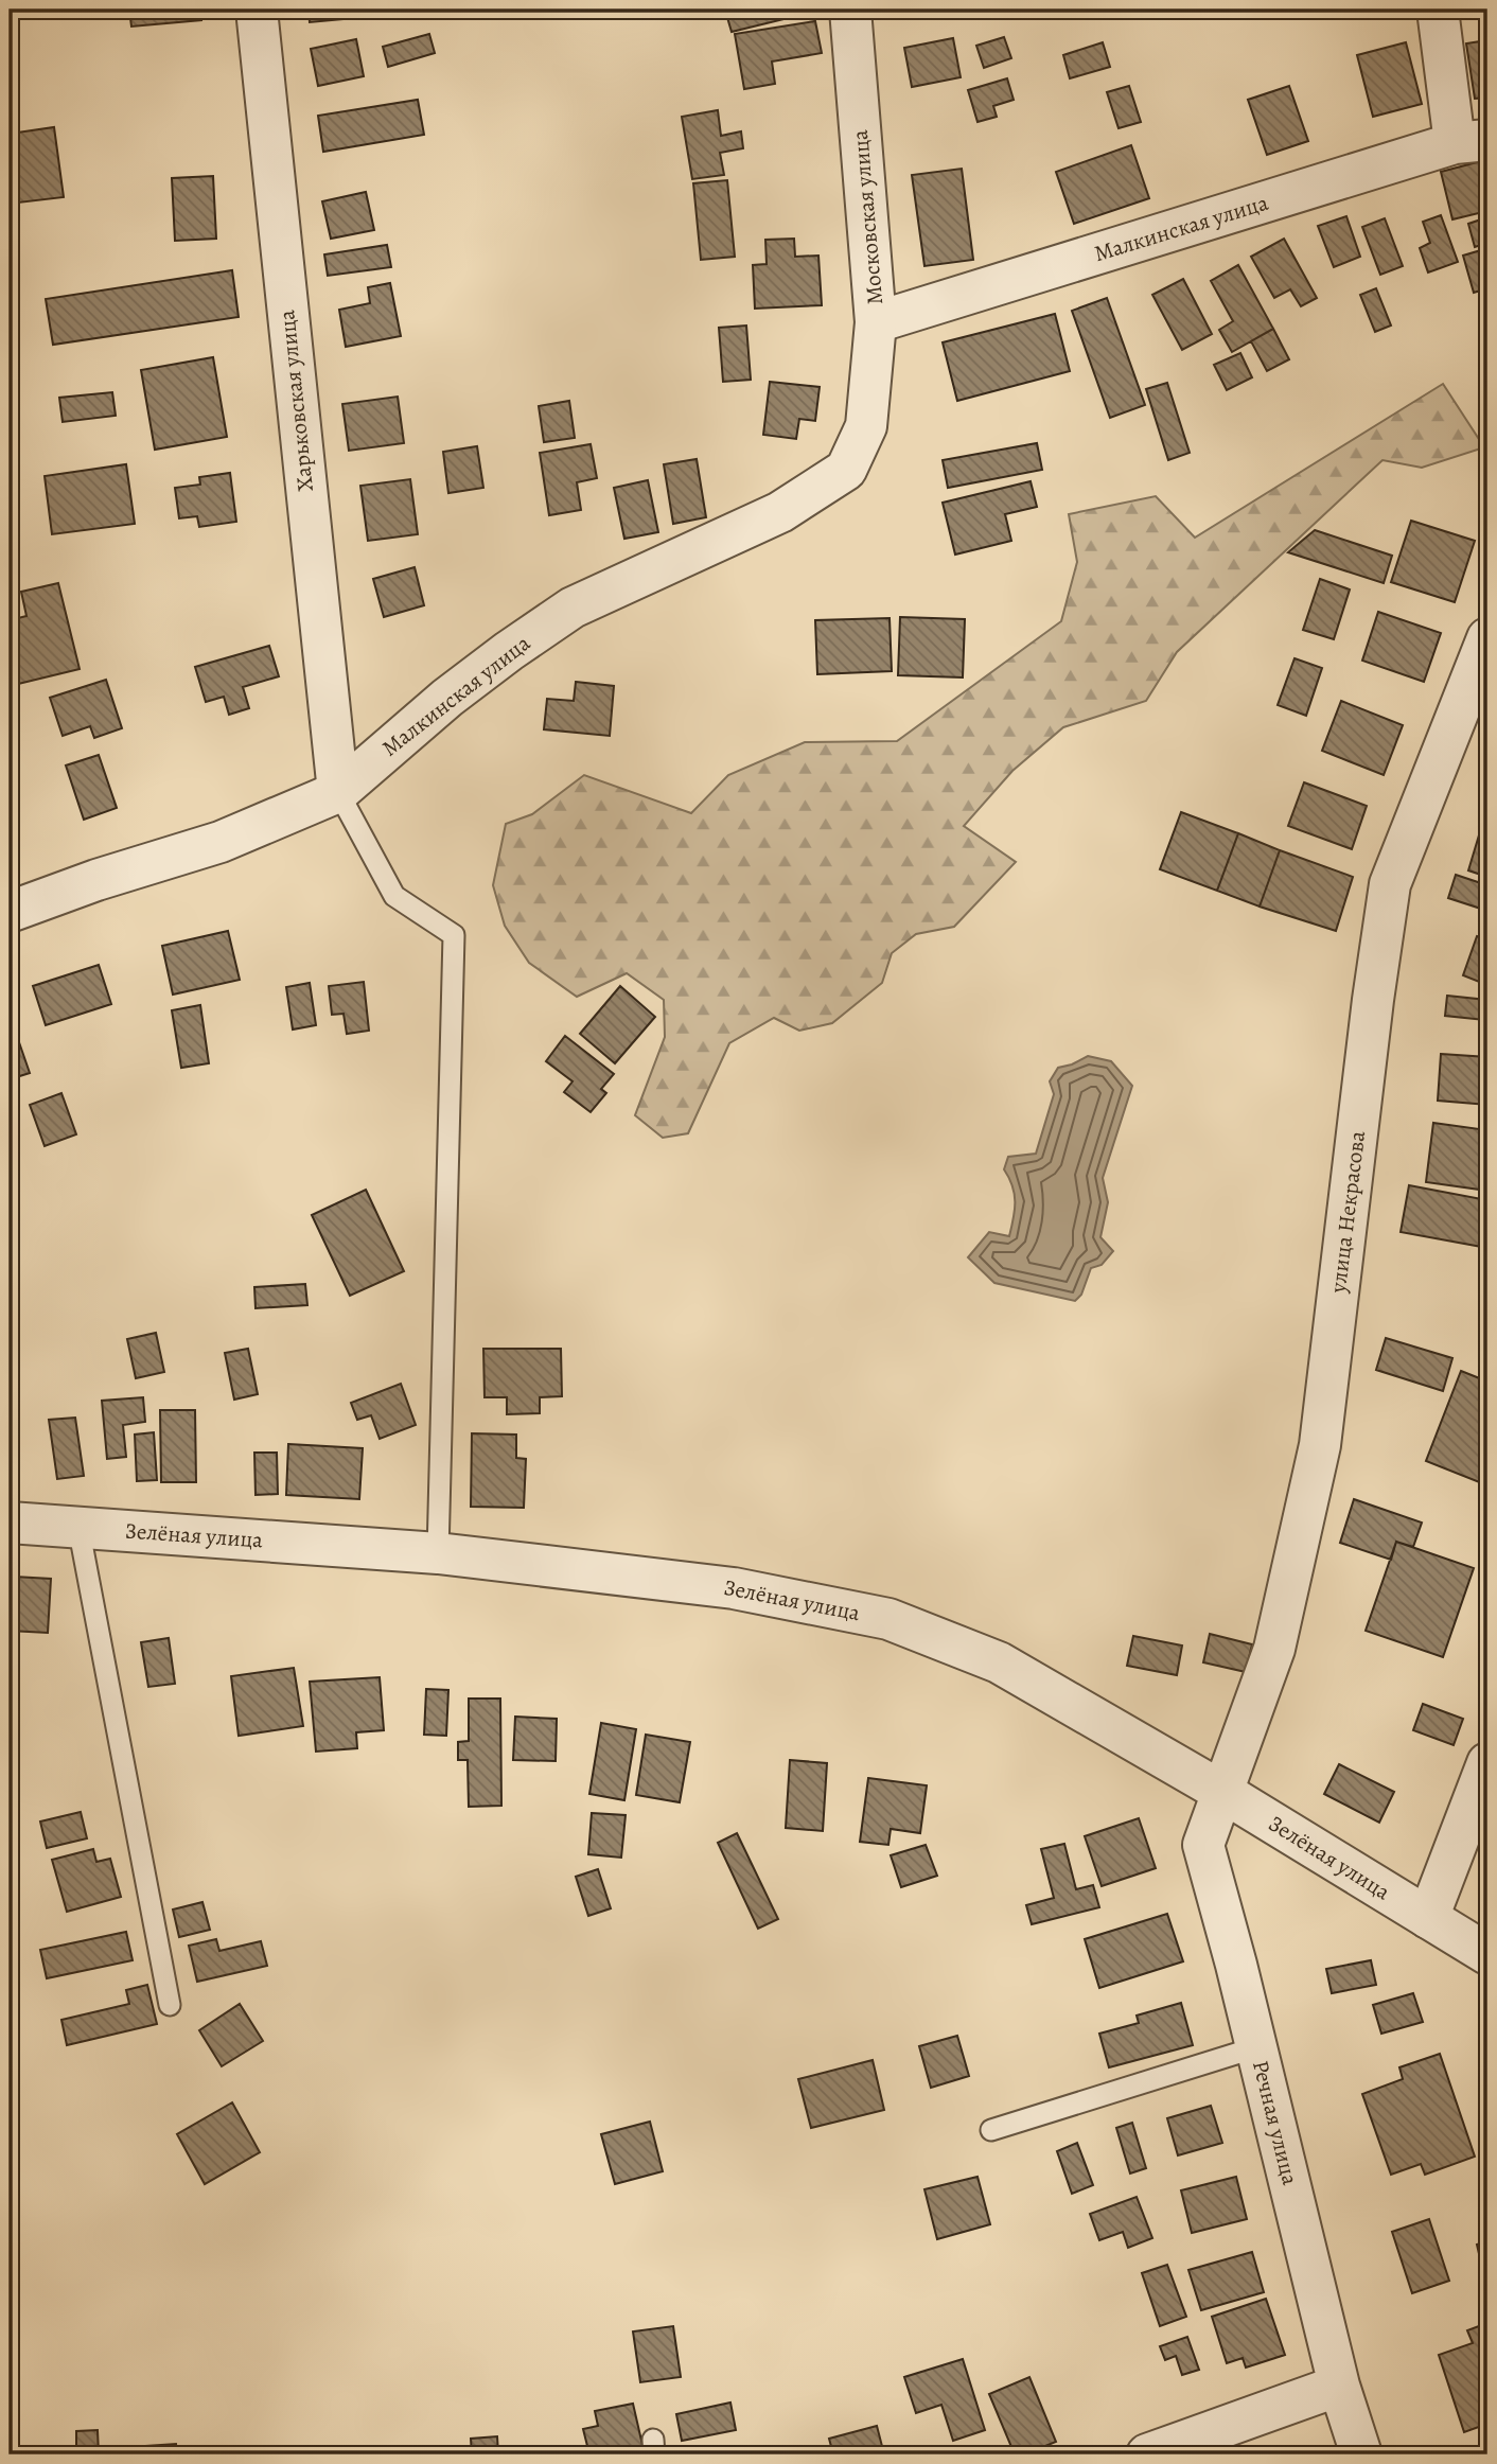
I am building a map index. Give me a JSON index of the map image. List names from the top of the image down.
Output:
{
  "streets": {
    "street": [
      "Московская улица",
      "Малкинская улица",
      "Харьковская улица",
      "улица Некрасова",
      "Зелёная улица",
      "Речная улица"
    ]
  },
  "crossings": [
    ["Московская улица", "Малкинская улица"],
    ["Малкинская улица", "Харьковская улица"],
    ["улица Некрасова", "Зелёная улица"],
    ["улица Некрасова", "Речная улица"],
    ["Зелёная улица", "Речная улица"]
  ]
}
